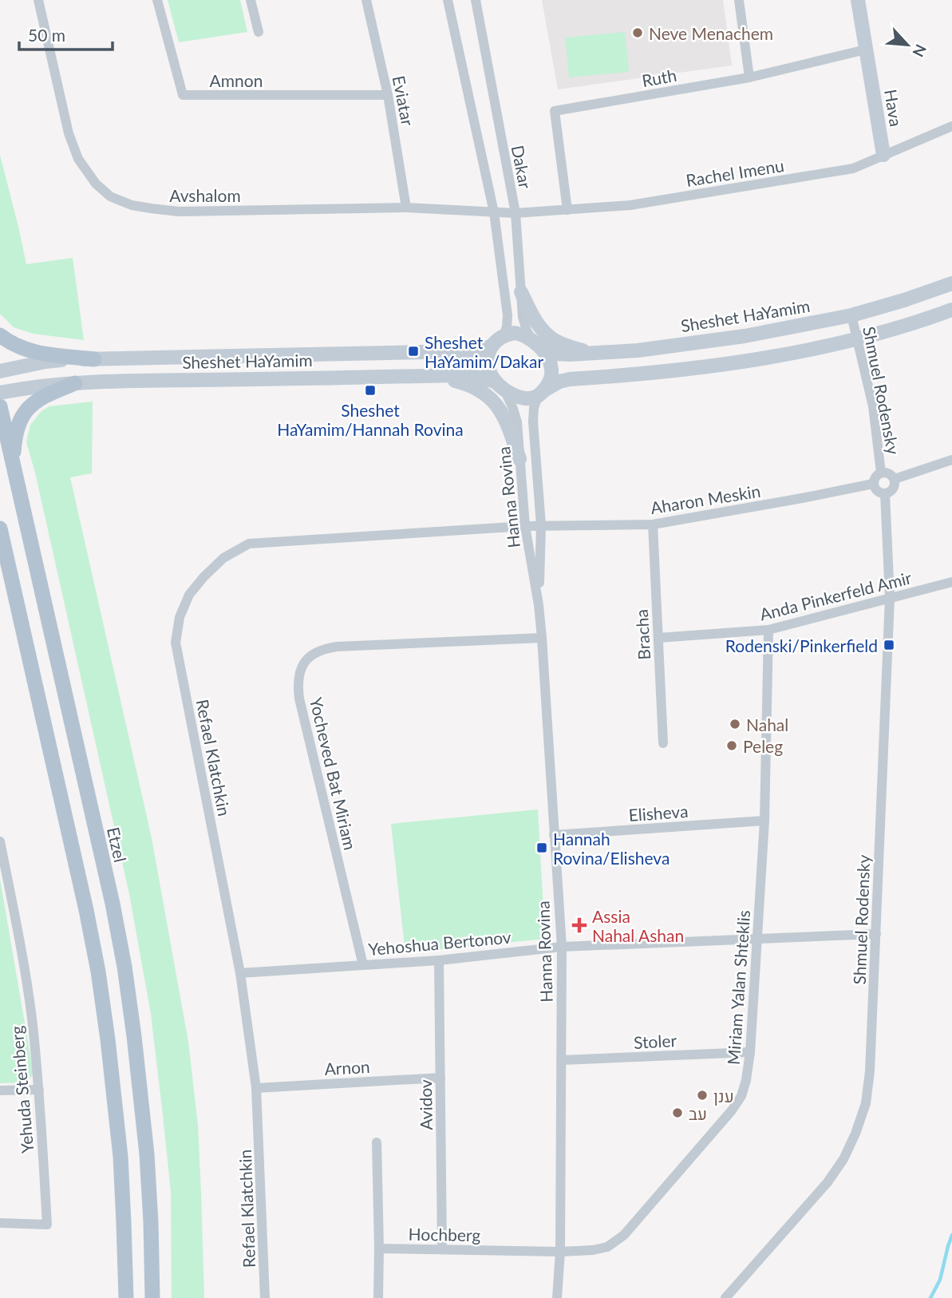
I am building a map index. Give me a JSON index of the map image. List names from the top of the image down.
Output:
{
  "streets": {
    "main road": ["Hava", "Sheshet HaYamim", "Etzel"],
    "street": [
      "Ruth",
      "Amnon",
      "Eviatar",
      "Dakar",
      "Rachel Imenu",
      "Avshalom",
      "Shmuel Rodensky",
      "Hanna Rovina",
      "Aharon Meskin",
      "Anda Pinkerfeld Amir",
      "Bracha",
      "Refael Klatchkin",
      "Yocheved Bat Miriam",
      "Elisheva",
      "Yehoshua Bertonov",
      "Miriam Yalan Shteklis",
      "Stoler",
      "Arnon",
      "Yehuda Steinberg",
      "Avidov",
      "Hochberg"
    ]
  },
  "crossings": [
    ["Ruth", "Hava"],
    ["Ruth", "Rachel Imenu"],
    ["Amnon", "Eviatar"],
    ["Eviatar", "Avshalom"],
    ["Hava", "Rachel Imenu"],
    ["Dakar", "Rachel Imenu"],
    ["Dakar", "Avshalom"],
    ["Dakar", "Sheshet HaYamim"],
    ["Dakar", "Hanna Rovina"],
    ["Rachel Imenu", "Avshalom"],
    ["Sheshet HaYamim", "Shmuel Rodensky"],
    ["Sheshet HaYamim", "Hanna Rovina"],
    ["Shmuel Rodensky", "Aharon Meskin"],
    ["Shmuel Rodensky", "Anda Pinkerfeld Amir"],
    ["Shmuel Rodensky", "Yehoshua Bertonov"],
    ["Hanna Rovina", "Aharon Meskin"],
    ["Hanna Rovina", "Refael Klatchkin"],
    ["Hanna Rovina", "Yocheved Bat Miriam"],
    ["Hanna Rovina", "Elisheva"],
    ["Hanna Rovina", "Yehoshua Bertonov"],
    ["Hanna Rovina", "Miriam Yalan Shteklis"],
    ["Hanna Rovina", "Stoler"],
    ["Hanna Rovina", "Hochberg"],
    ["Aharon Meskin", "Bracha"],
    ["Aharon Meskin", "Refael Klatchkin"],
    ["Anda Pinkerfeld Amir", "Bracha"],
    ["Anda Pinkerfeld Amir", "Miriam Yalan Shteklis"],
    ["Refael Klatchkin", "Yehoshua Bertonov"],
    ["Refael Klatchkin", "Arnon"],
    ["Yocheved Bat Miriam", "Yehoshua Bertonov"],
    ["Elisheva", "Miriam Yalan Shteklis"],
    ["Yehoshua Bertonov", "Miriam Yalan Shteklis"],
    ["Yehoshua Bertonov", "Avidov"],
    ["Miriam Yalan Shteklis", "Stoler"],
    ["Miriam Yalan Shteklis", "Hochberg"],
    ["Arnon", "Avidov"],
    ["Avidov", "Hochberg"]
  ],
  "places": {
    "other": [
      "Neve Menachem",
      "Nahal",
      "Peleg",
      "ענן",
      "עב"
    ],
    "transit": [
      "Sheshet HaYamim/Dakar",
      "Sheshet HaYamim/Hannah Rovina",
      "Rodenski/Pinkerfield",
      "Hannah Rovina/Elisheva"
    ],
    "health": ["Assia Nahal Ashan"]
  },
  "scale_bar": "50 m",
  "north": "bottom right"
}
